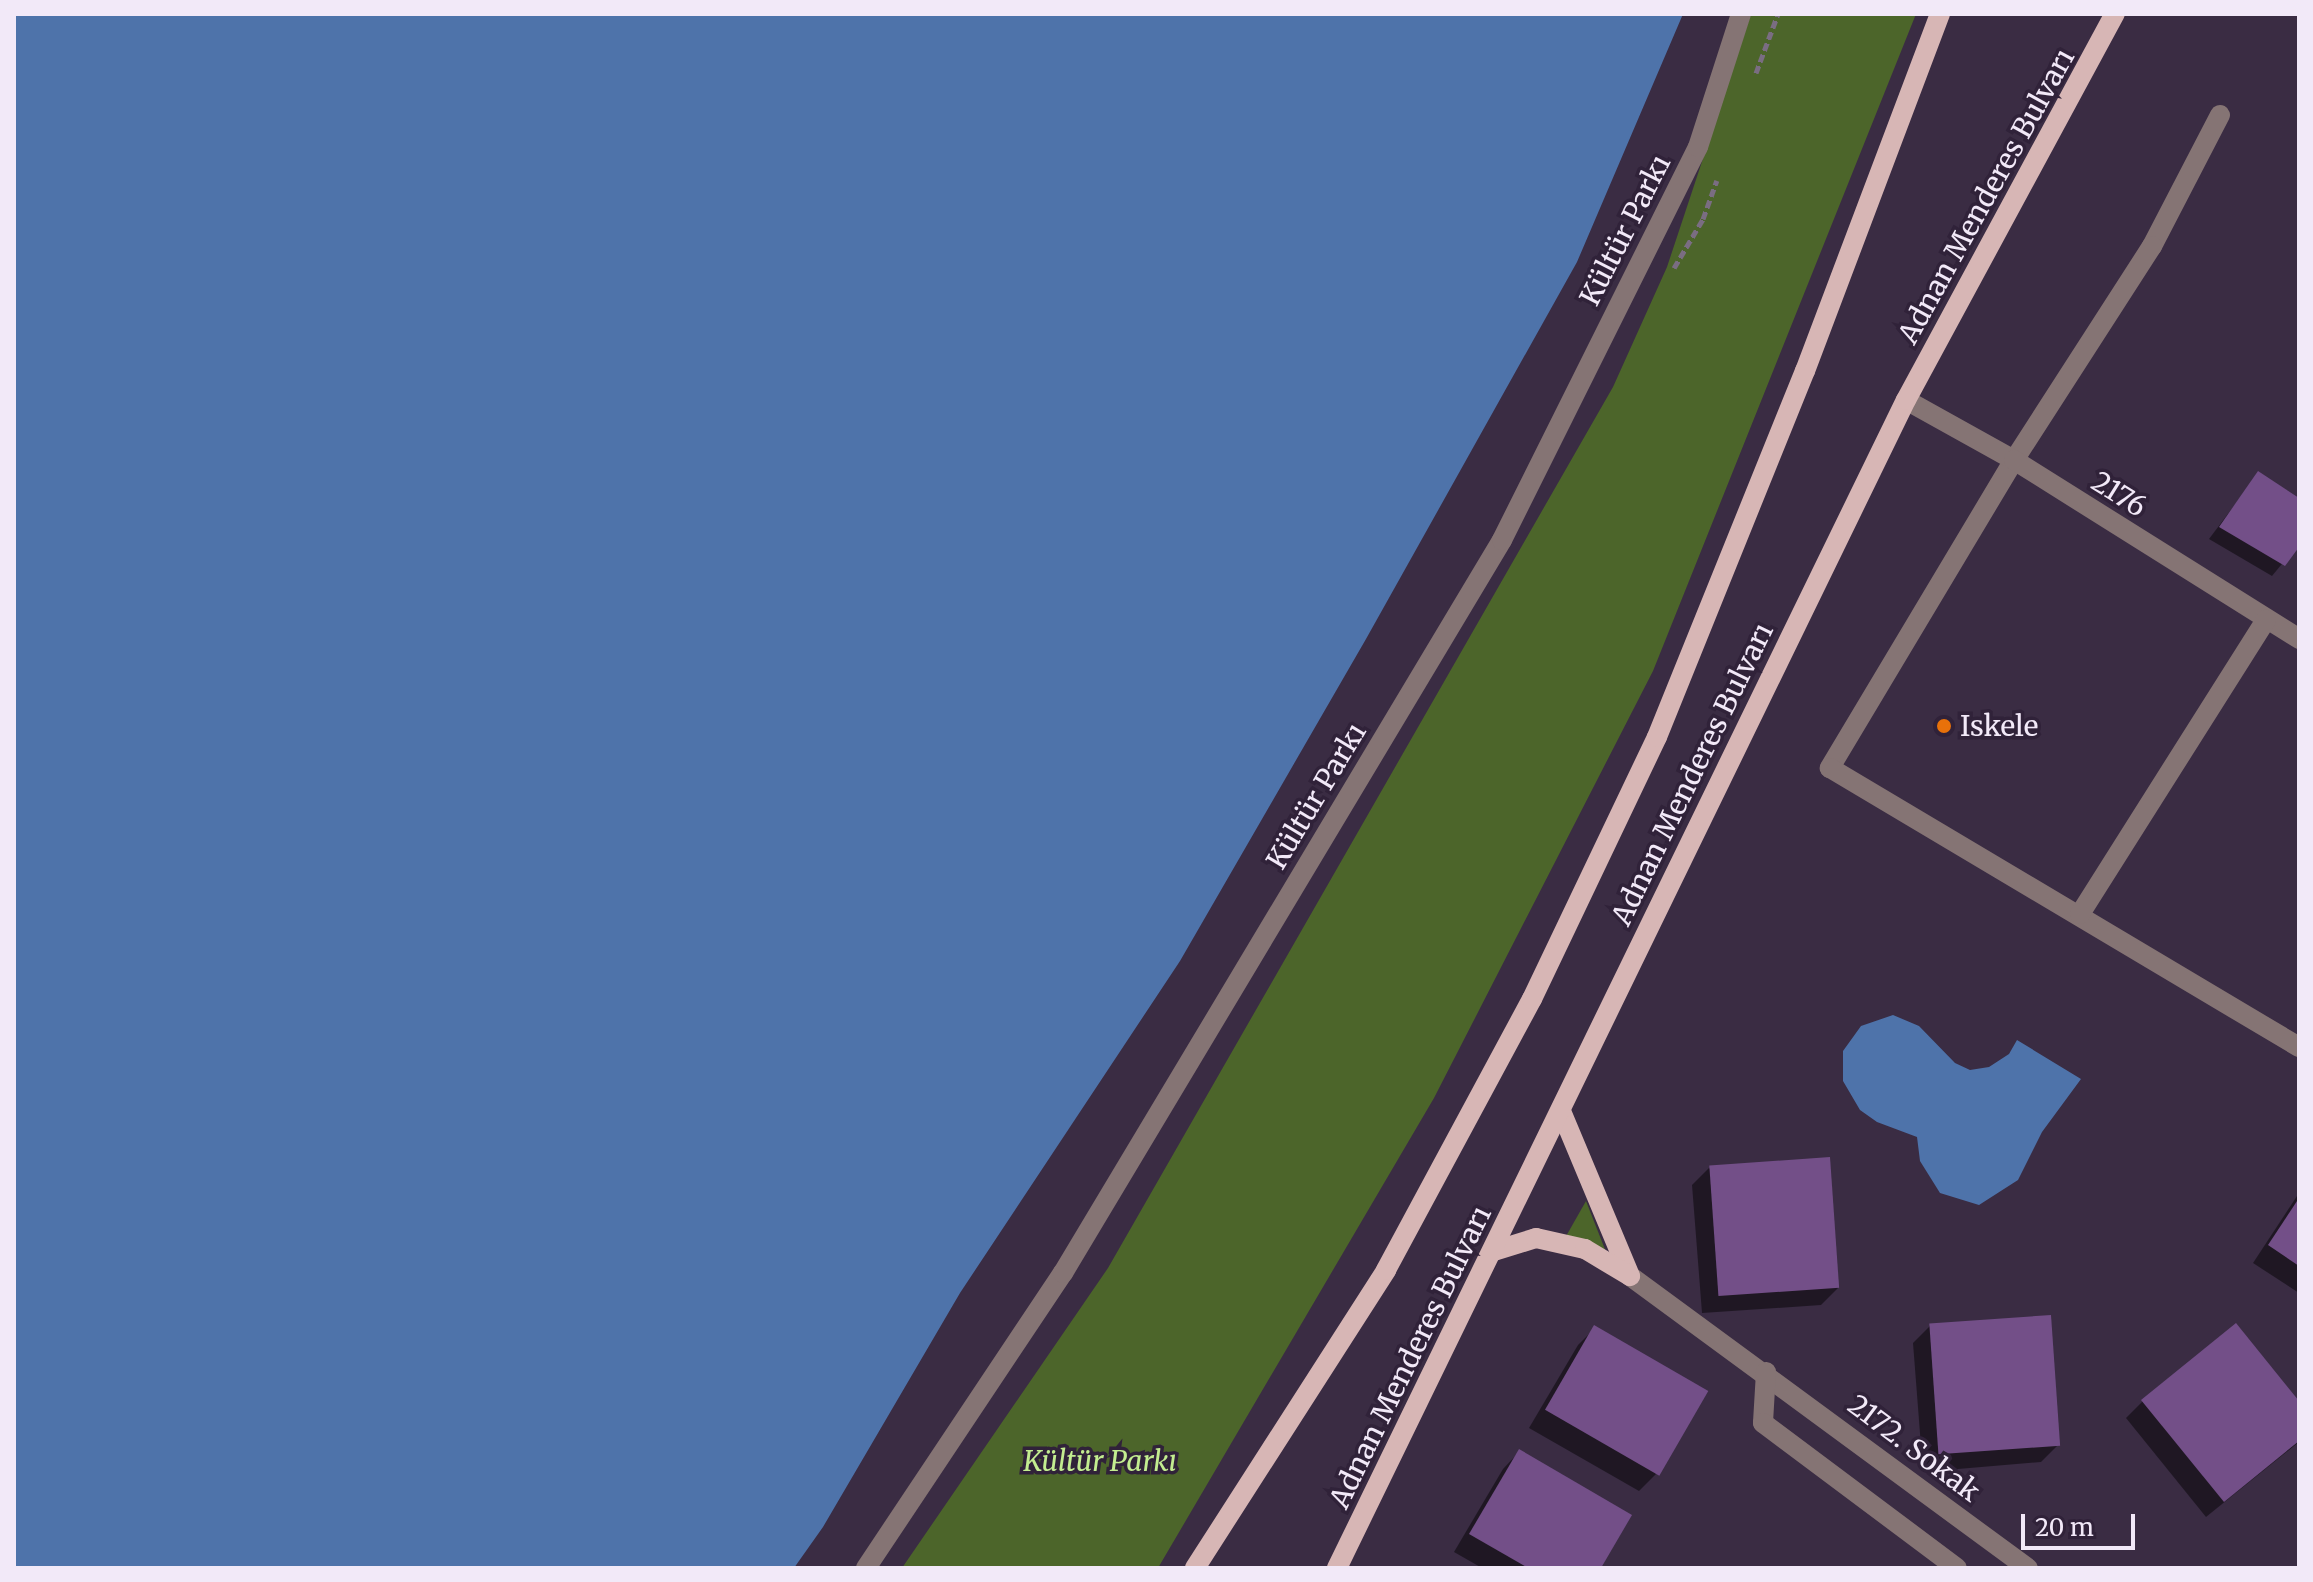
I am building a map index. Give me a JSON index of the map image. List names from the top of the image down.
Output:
{
  "streets": {
    "main road": ["Adnan Menderes Bulvarı"],
    "street": ["Kültür Parkı", "2176", "2172. Sokak"]
  },
  "crossings": [
    ["Adnan Menderes Bulvarı", "2176"]
  ],
  "parks": ["Kültür Parkı"],
  "places": ["Iskele"],
  "scale_bar": "20 m"
}
